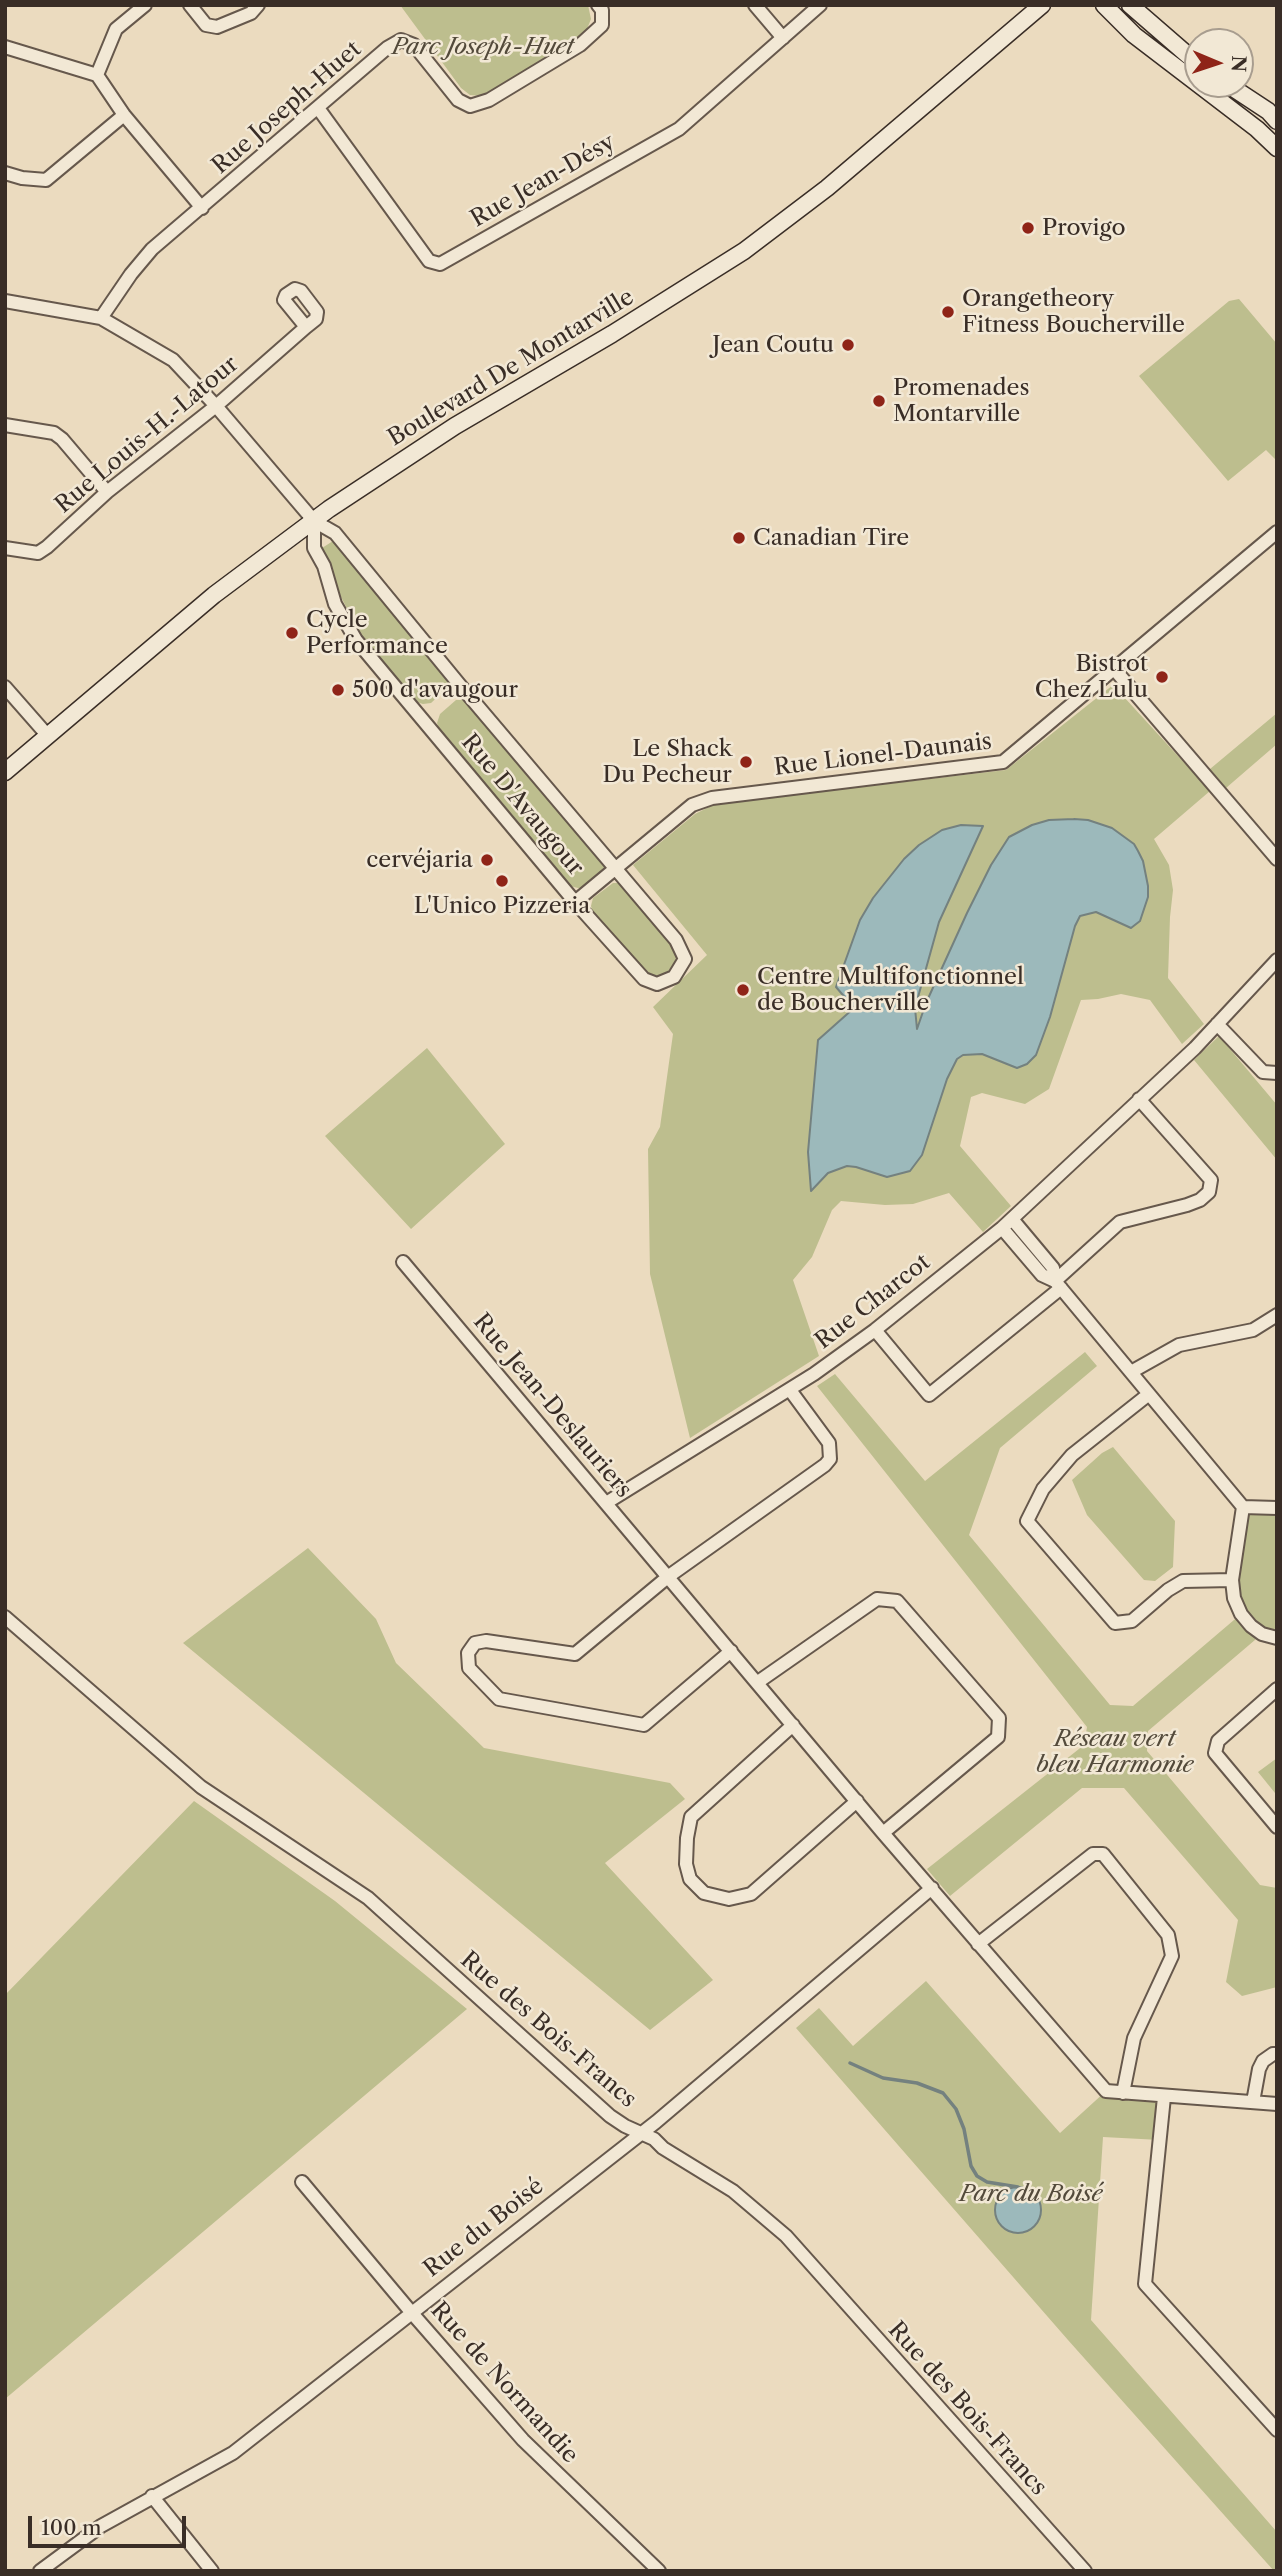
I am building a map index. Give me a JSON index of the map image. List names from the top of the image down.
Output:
{
  "streets": {
    "street": [
      "Rue Joseph-Huet",
      "Rue Jean-Désy",
      "Boulevard De Montarville",
      "Rue Louis-H.-Latour",
      "Rue Lionel-Daunais",
      "Rue D'Avaugour",
      "Rue Charcot",
      "Rue Jean-Deslauriers",
      "Rue des Bois-Francs",
      "Rue du Boisé",
      "Rue de Normandie"
    ]
  },
  "crossings": [
    ["Rue Joseph-Huet", "Rue Jean-Désy"],
    ["Rue Joseph-Huet", "Rue D'Avaugour"],
    ["Boulevard De Montarville", "Rue D'Avaugour"],
    ["Rue Louis-H.-Latour", "Rue D'Avaugour"],
    ["Rue Lionel-Daunais", "Rue D'Avaugour"],
    ["Rue Charcot", "Rue Jean-Deslauriers"],
    ["Rue Jean-Deslauriers", "Rue du Boisé"],
    ["Rue des Bois-Francs", "Rue du Boisé"],
    ["Rue du Boisé", "Rue de Normandie"]
  ],
  "parks": ["Parc Joseph-Huet", "Réseau vert bleu Harmonie", "Parc du Boisé"],
  "places": [
    "Provigo",
    "Orangetheory Fitness Boucherville",
    "Jean Coutu",
    "Promenades Montarville",
    "Canadian Tire",
    "Cycle Performance",
    "Bistrot Chez Lulu",
    "500 d'avaugour",
    "Le Shack Du Pecheur",
    "cervéjaria",
    "L'Unico Pizzeria",
    "Centre Multifonctionnel de Boucherville"
  ],
  "scale_bar": "100 m",
  "north": "right"
}
